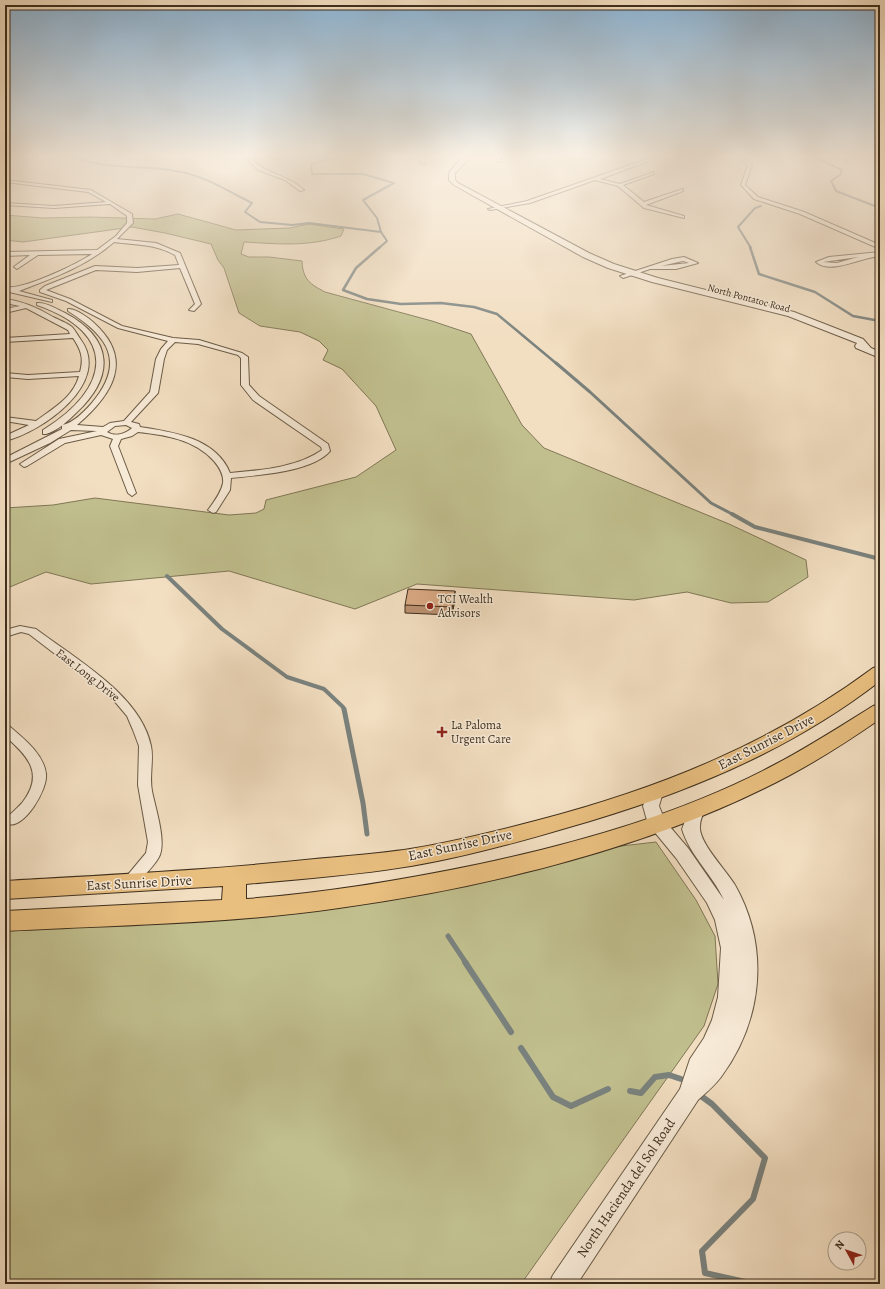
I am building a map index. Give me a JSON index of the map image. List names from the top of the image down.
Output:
{
  "streets": {
    "main road": ["East Sunrise Drive"],
    "street": ["North Pontatoc Road", "East Long Drive", "North Hacienda del Sol Road"]
  },
  "crossings": [
    ["East Long Drive", "East Sunrise Drive"],
    ["East Sunrise Drive", "North Hacienda del Sol Road"]
  ],
  "places": {
    "other": ["TCI Wealth Advisors"],
    "health": ["La Paloma Urgent Care"]
  },
  "north": "top left"
}
